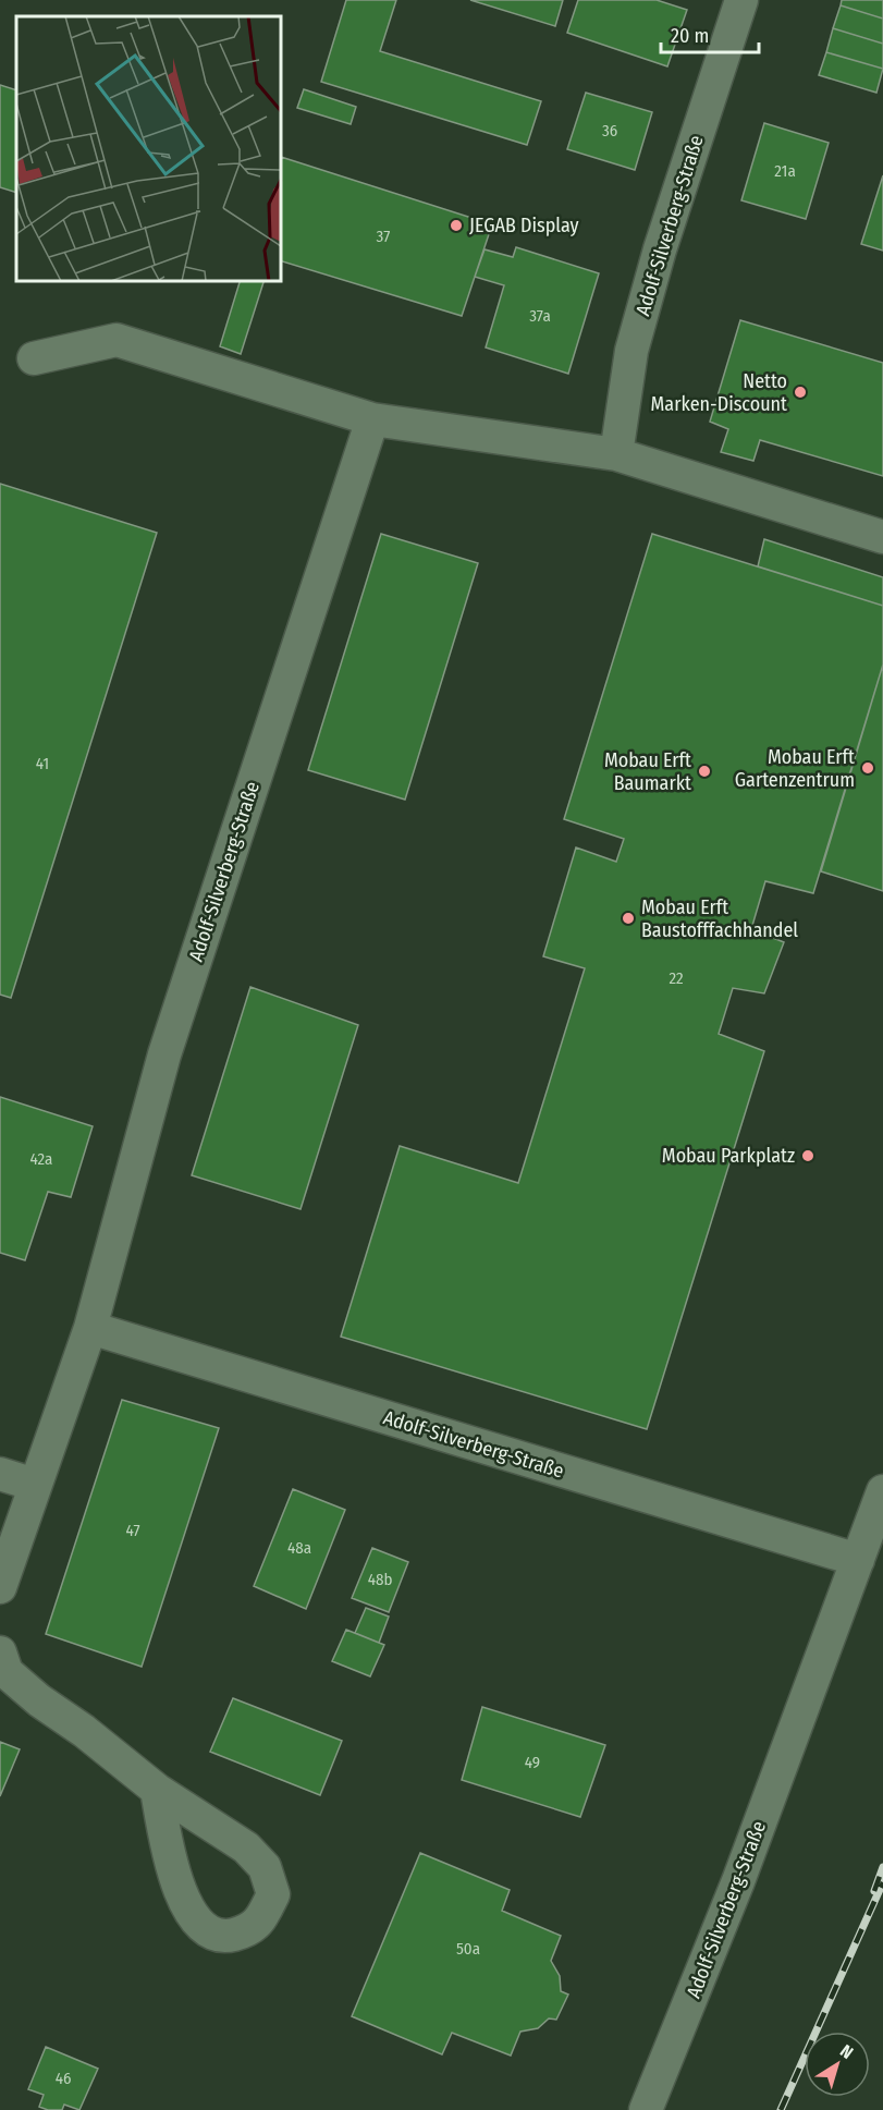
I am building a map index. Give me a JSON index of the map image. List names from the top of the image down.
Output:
{
  "streets": {
    "street": ["Adolf-Silverberg-Straße"]
  },
  "places": [
    "JEGAB Display",
    "Netto Marken-Discount",
    "Mobau Erft Gartenzentrum",
    "Mobau Erft Baumarkt",
    "Mobau Erft Baustofffachhandel",
    "Mobau Parkplatz"
  ],
  "house_numbers": [
    "36",
    "21a",
    "37",
    "37a",
    "41",
    "22",
    "42a",
    "47",
    "48a",
    "48b",
    "49",
    "50a",
    "46"
  ],
  "scale_bar": "20 m",
  "north": "top right"
}
